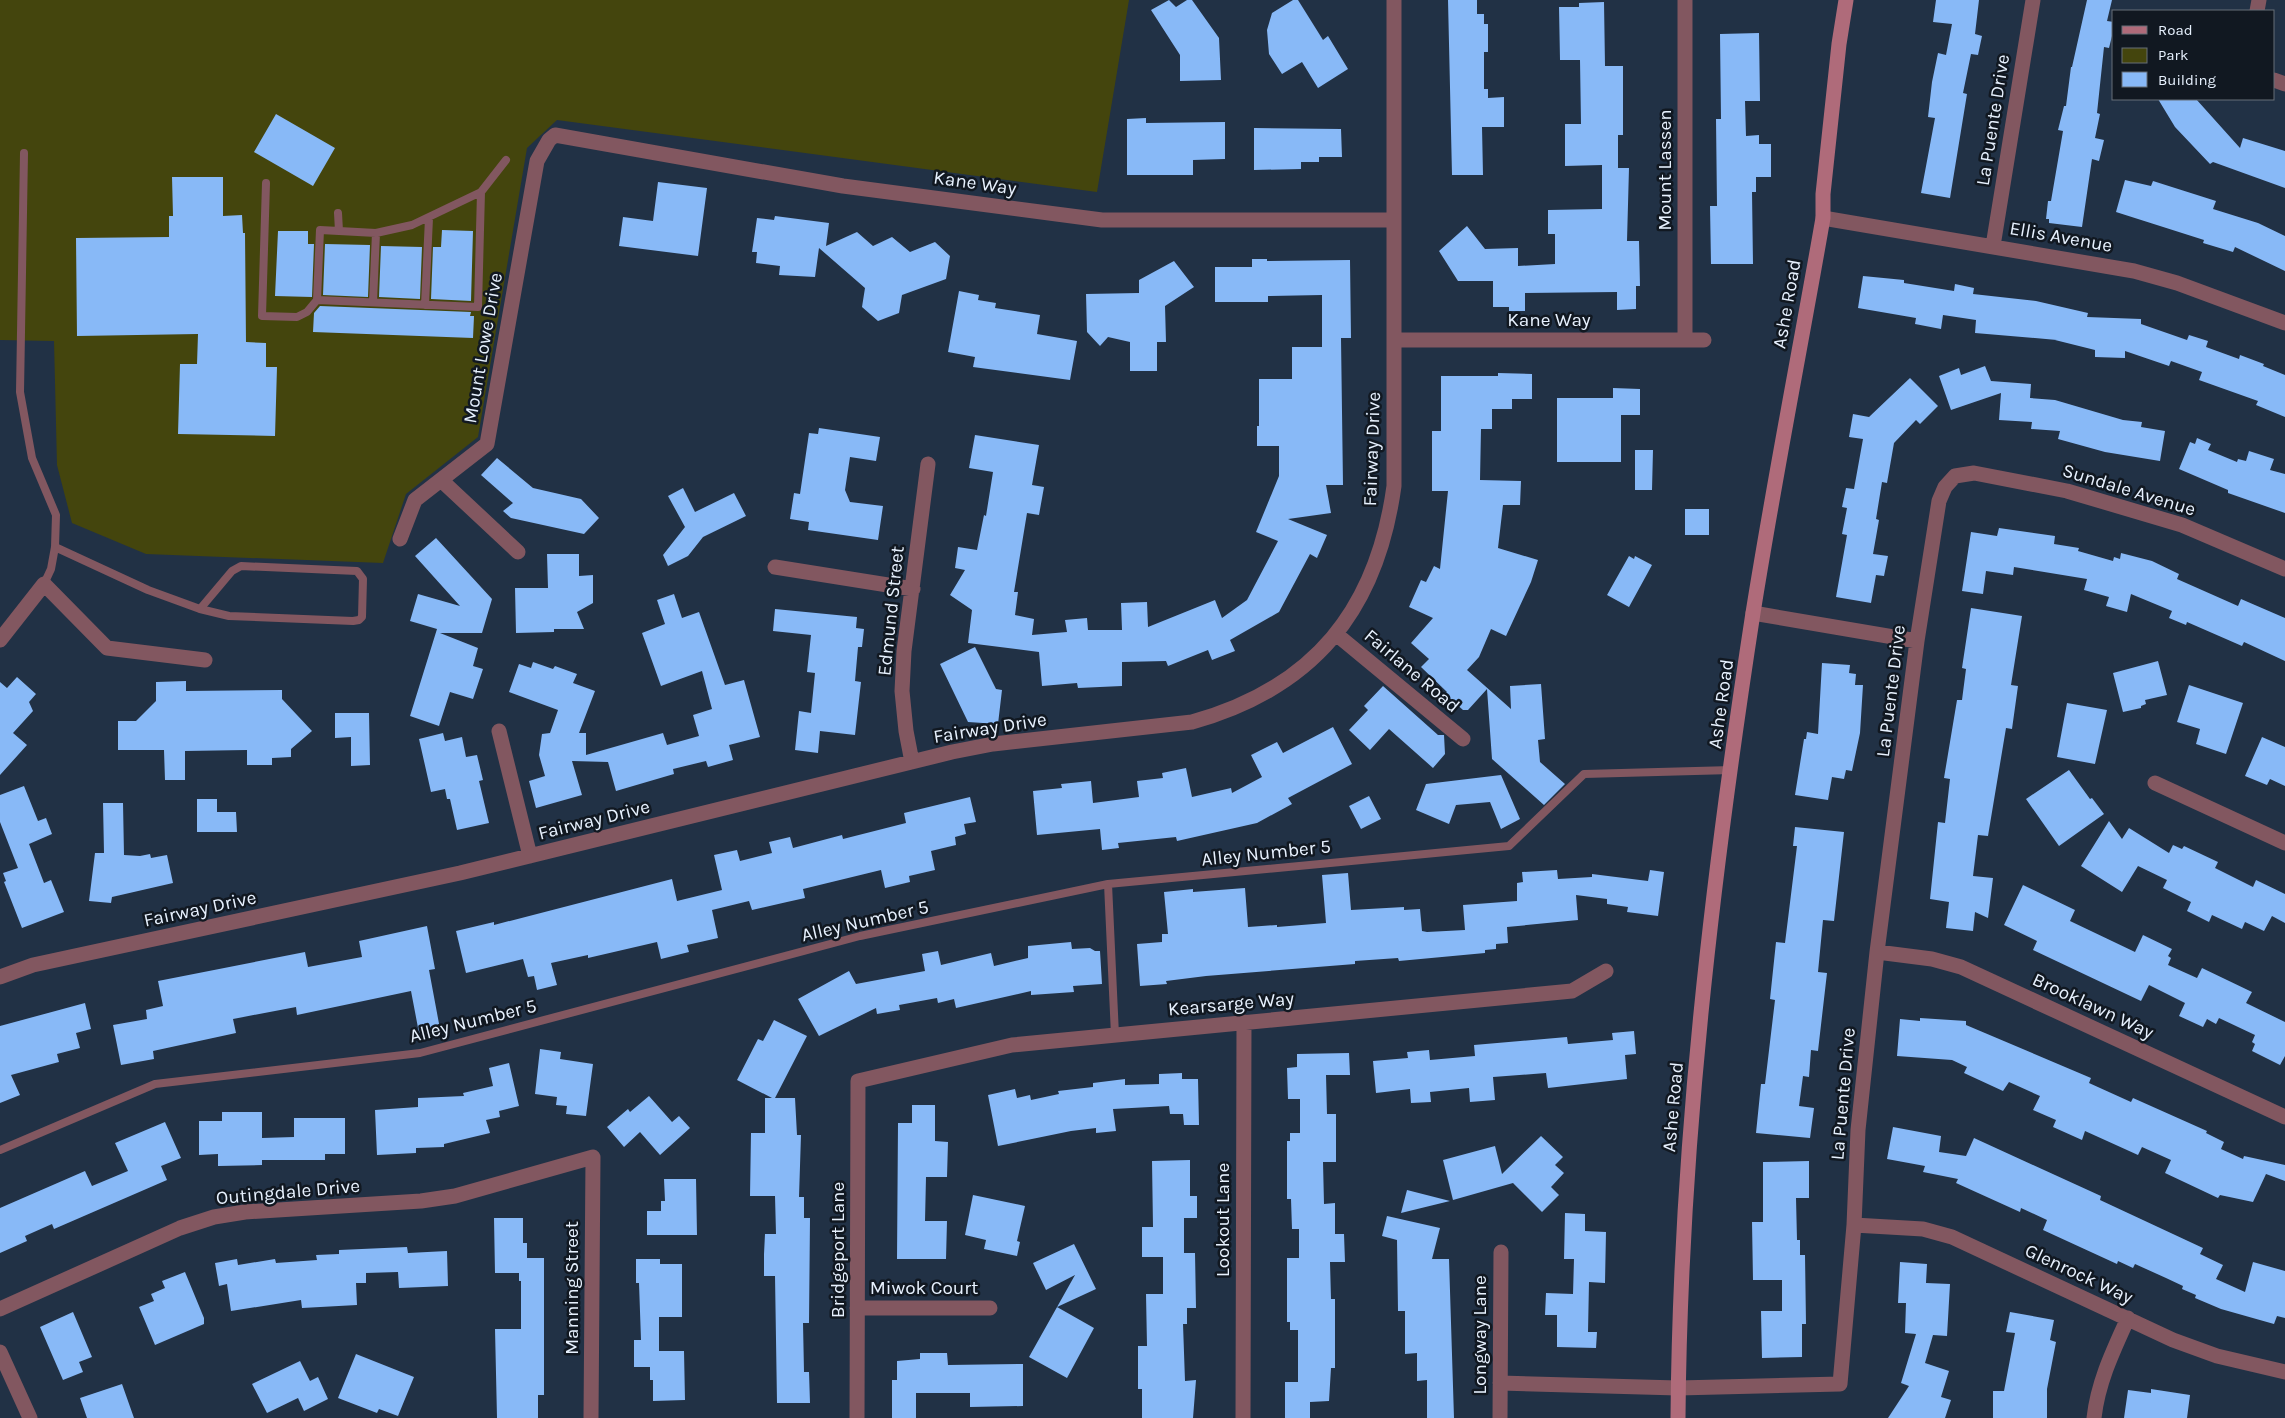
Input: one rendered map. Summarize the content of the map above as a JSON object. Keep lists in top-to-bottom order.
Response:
{
  "streets": {
    "street": [
      "La Puente Drive",
      "Mount Lassen",
      "Kane Way",
      "Ellis Avenue",
      "Ashe Road",
      "Mount Lowe Drive",
      "Fairway Drive",
      "Sundale Avenue",
      "Edmund Street",
      "Fairlane Road",
      "Kearsarge Way",
      "Brooklawn Way",
      "Outingdale Drive",
      "Lookout Lane",
      "Bridgeport Lane",
      "Glenrock Way",
      "Manning Street",
      "Miwok Court",
      "Longway Lane"
    ],
    "lane": ["Alley Number 5"]
  },
  "crossings": [
    ["La Puente Drive", "Ellis Avenue"],
    ["La Puente Drive", "Ashe Road"],
    ["La Puente Drive", "Sundale Avenue"],
    ["La Puente Drive", "Brooklawn Way"],
    ["La Puente Drive", "Glenrock Way"],
    ["La Puente Drive", "Longway Lane"],
    ["Mount Lassen", "Kane Way"],
    ["Kane Way", "Mount Lowe Drive"],
    ["Kane Way", "Fairway Drive"],
    ["Ellis Avenue", "Ashe Road"],
    ["Ashe Road", "Alley Number 5"],
    ["Fairway Drive", "Edmund Street"],
    ["Fairway Drive", "Fairlane Road"],
    ["Kearsarge Way", "Lookout Lane"],
    ["Kearsarge Way", "Bridgeport Lane"],
    ["Outingdale Drive", "Manning Street"],
    ["Bridgeport Lane", "Miwok Court"]
  ],
  "legend": ["Road", "Park", "Building"]
}
